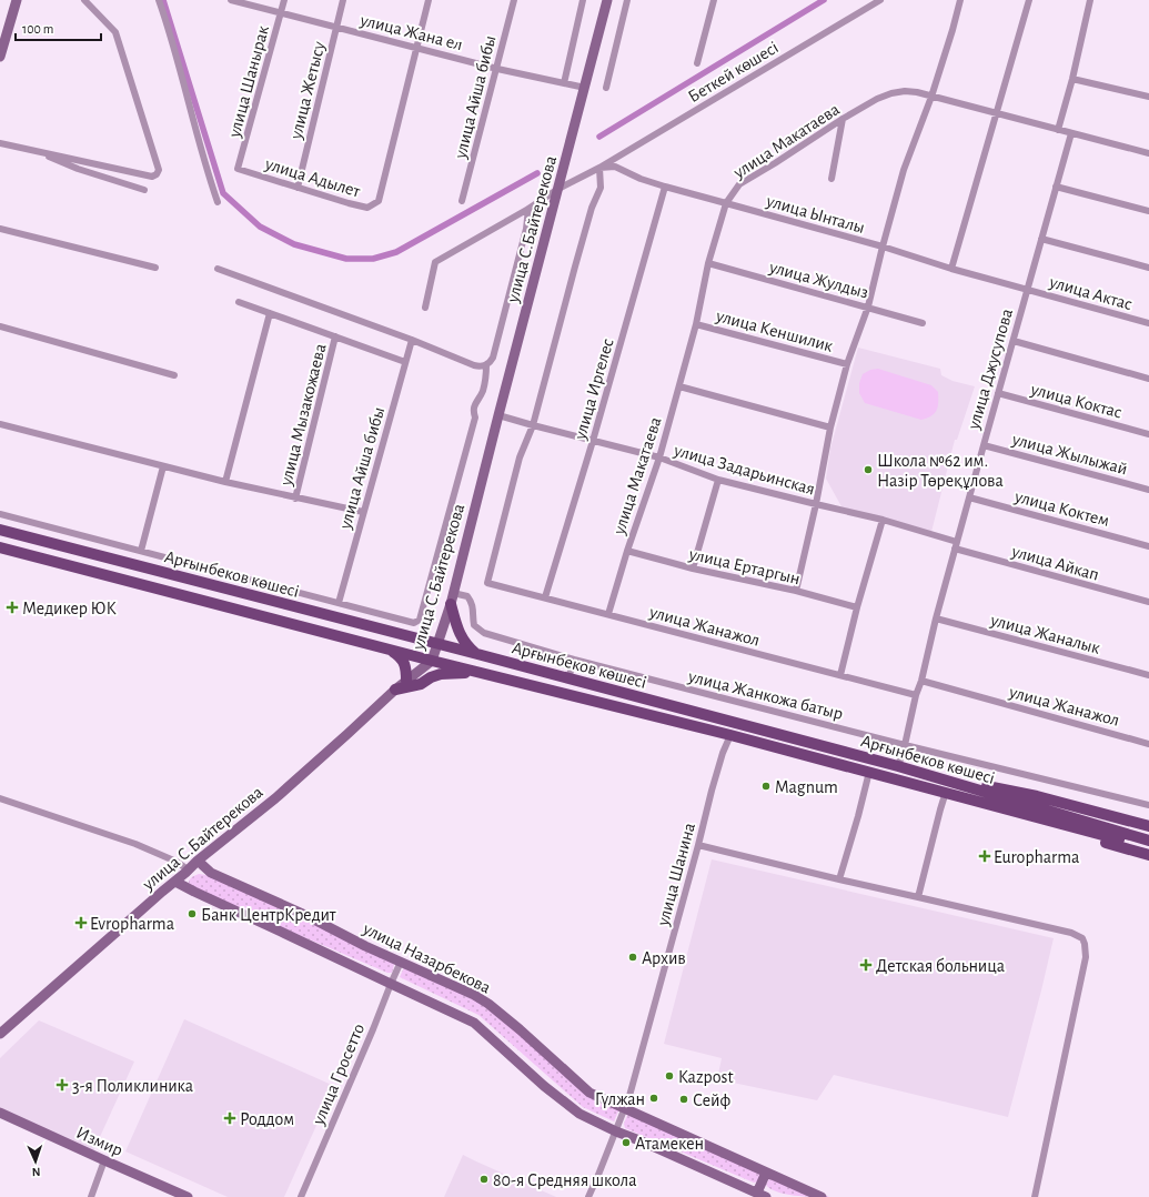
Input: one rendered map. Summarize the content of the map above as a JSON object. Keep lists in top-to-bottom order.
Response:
{
  "streets": {
    "main road": ["Арғынбеков көшесі"],
    "street": [
      "улица Жана ел",
      "Беткей көшесі",
      "улица Шанырак",
      "улица Жетысу",
      "улица Айша бибы",
      "улица Макатаева",
      "улица Адылет",
      "улица Ынталы",
      "улица С.Байтерекова",
      "улица Жулдыз",
      "улица Актас",
      "улица Кеншилик",
      "улица Джусупова",
      "улица Иргелес",
      "улица Коктас",
      "улица Мызакожаева",
      "улица Жылыжай",
      "улица Задарьинская",
      "улица Коктем",
      "улица Айкап",
      "улица Ертаргын",
      "улица Жанажол",
      "улица Жаналык",
      "улица Жанкожа батыр",
      "улица Шанина",
      "улица Назарбекова",
      "улица Гросетто",
      "Измир"
    ]
  },
  "crossings": [
    ["улица Жана ел", "улица Шанырак"],
    ["улица Жана ел", "улица Жетысу"],
    ["улица Жана ел", "улица Айша бибы"],
    ["улица Жана ел", "улица Адылет"],
    ["улица Жана ел", "улица С.Байтерекова"],
    ["Беткей көшесі", "улица Ынталы"],
    ["улица Шанырак", "улица Адылет"],
    ["улица Жетысу", "улица Адылет"],
    ["улица Макатаева", "улица Ынталы"],
    ["улица Макатаева", "улица Жулдыз"],
    ["улица Макатаева", "улица Кеншилик"],
    ["улица Макатаева", "улица Джусупова"],
    ["улица Макатаева", "улица Задарьинская"],
    ["улица Макатаева", "улица Ертаргын"],
    ["улица Макатаева", "улица Жанажол"],
    ["улица Ынталы", "улица Актас"],
    ["улица Ынталы", "улица Джусупова"],
    ["улица Ынталы", "улица Иргелес"],
    ["улица С.Байтерекова", "улица Задарьинская"],
    ["улица С.Байтерекова", "Арғынбеков көшесі"],
    ["улица С.Байтерекова", "улица Жанкожа батыр"],
    ["улица С.Байтерекова", "улица Назарбекова"],
    ["улица Актас", "улица Джусупова"],
    ["улица Джусупова", "улица Коктас"],
    ["улица Джусупова", "улица Жылыжай"],
    ["улица Джусупова", "улица Задарьинская"],
    ["улица Джусупова", "улица Коктем"],
    ["улица Джусупова", "улица Айкап"],
    ["улица Джусупова", "Арғынбеков көшесі"],
    ["улица Джусупова", "улица Жанажол"],
    ["улица Джусупова", "улица Жаналык"],
    ["улица Джусупова", "улица Жанкожа батыр"],
    ["улица Иргелес", "улица Задарьинская"],
    ["улица Иргелес", "улица Жанажол"],
    ["улица Задарьинская", "улица Айкап"],
    ["улица Задарьинская", "улица Жанажол"],
    ["Арғынбеков көшесі", "улица Шанина"],
    ["улица Шанина", "улица Назарбекова"],
    ["улица Назарбекова", "улица Гросетто"]
  ],
  "places": {
    "other": [
      "Школа №62 им. Назір Төреқұлова",
      "Magnum",
      "Банк ЦентрКредит",
      "Архив",
      "Kazpost",
      "Гүлжан",
      "Сейф",
      "Атамекен",
      "80-я Средняя школа"
    ],
    "health": [
      "Медикер ЮK",
      "Europharma",
      "Evropharma",
      "Детская больница",
      "3-я Поликлиника",
      "Роддом"
    ]
  },
  "scale_bar": "100 m",
  "north": "bottom"
}
